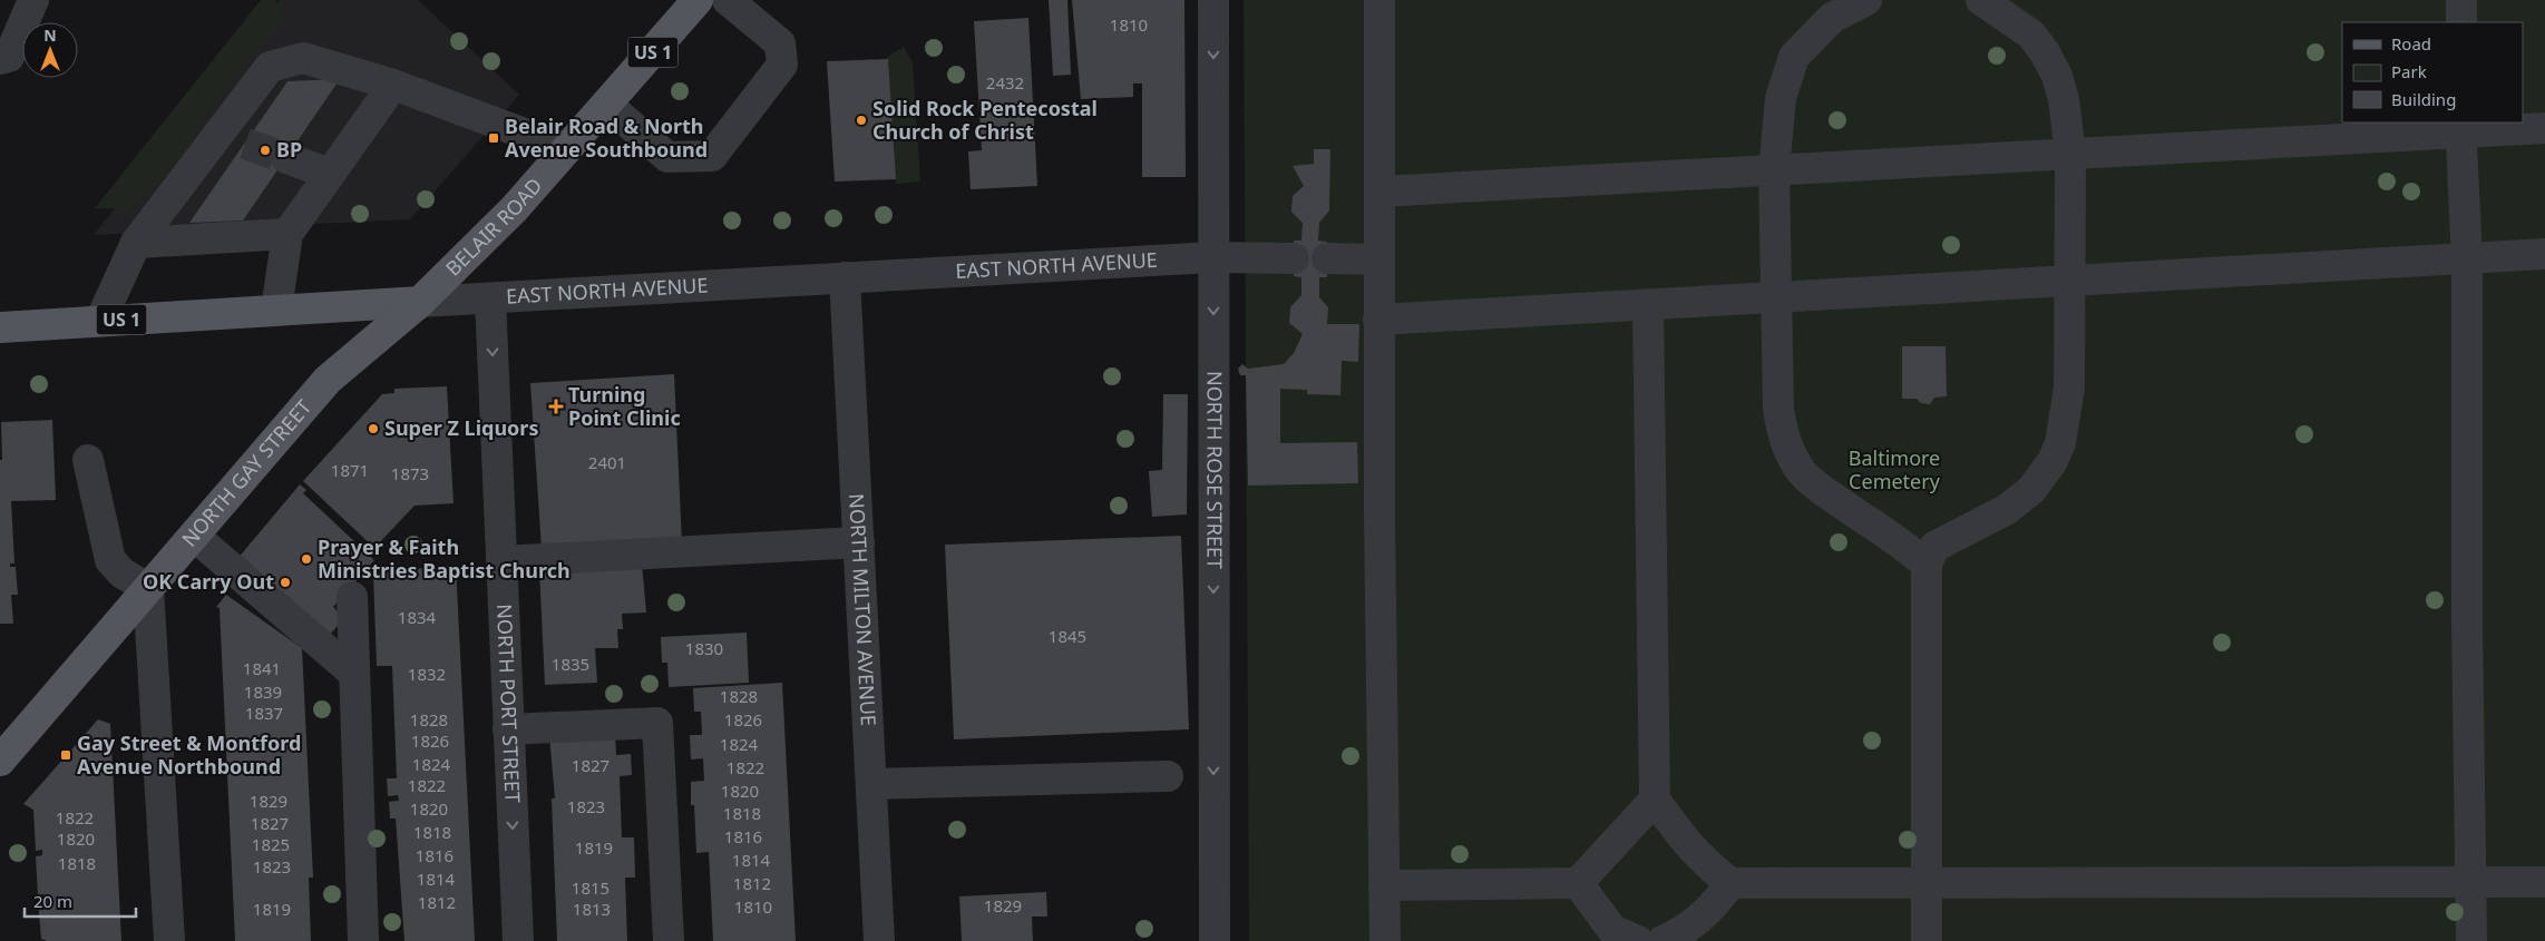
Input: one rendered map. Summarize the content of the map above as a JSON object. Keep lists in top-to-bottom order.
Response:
{
  "streets": {
    "main road": [
      "US 1",
      "BELAIR ROAD",
      "EAST NORTH AVENUE",
      "NORTH GAY STREET"
    ],
    "street": ["NORTH ROSE STREET", "NORTH MILTON AVENUE", "NORTH PORT STREET"]
  },
  "crossings": [
    ["BELAIR ROAD", "EAST NORTH AVENUE"],
    ["BELAIR ROAD", "NORTH GAY STREET"],
    ["EAST NORTH AVENUE", "NORTH ROSE STREET"],
    ["EAST NORTH AVENUE", "NORTH GAY STREET"],
    ["EAST NORTH AVENUE", "NORTH MILTON AVENUE"],
    ["EAST NORTH AVENUE", "NORTH PORT STREET"]
  ],
  "parks": ["Baltimore Cemetery"],
  "places": {
    "other": [
      "Solid Rock Pentecostal Church of Christ",
      "BP",
      "Super Z Liquors",
      "Prayer & Faith Ministries Baptist Church",
      "OK Carry Out"
    ],
    "transit": ["Belair Road & North Avenue Southbound", "Gay Street & Montford Avenue Northbound"],
    "health": ["Turning Point Clinic"]
  },
  "house_numbers": [
    "1810",
    "2432",
    "2401",
    "1871",
    "1873",
    "1834",
    "1845",
    "1830",
    "1835",
    "1841",
    "1832",
    "1839",
    "1828",
    "1837",
    "1828",
    "1826",
    "1826",
    "1824",
    "1824",
    "1827",
    "1822",
    "1822",
    "1820",
    "1829",
    "1823",
    "1820",
    "1818",
    "1822",
    "1827",
    "1818",
    "1816",
    "1820",
    "1825",
    "1819",
    "1816",
    "1814",
    "1818",
    "1823",
    "1814",
    "1812",
    "1815",
    "1812",
    "1829",
    "1810",
    "1819",
    "1813"
  ],
  "legend": ["Road", "Park", "Building"],
  "scale_bar": "20 m",
  "north": "top"
}
